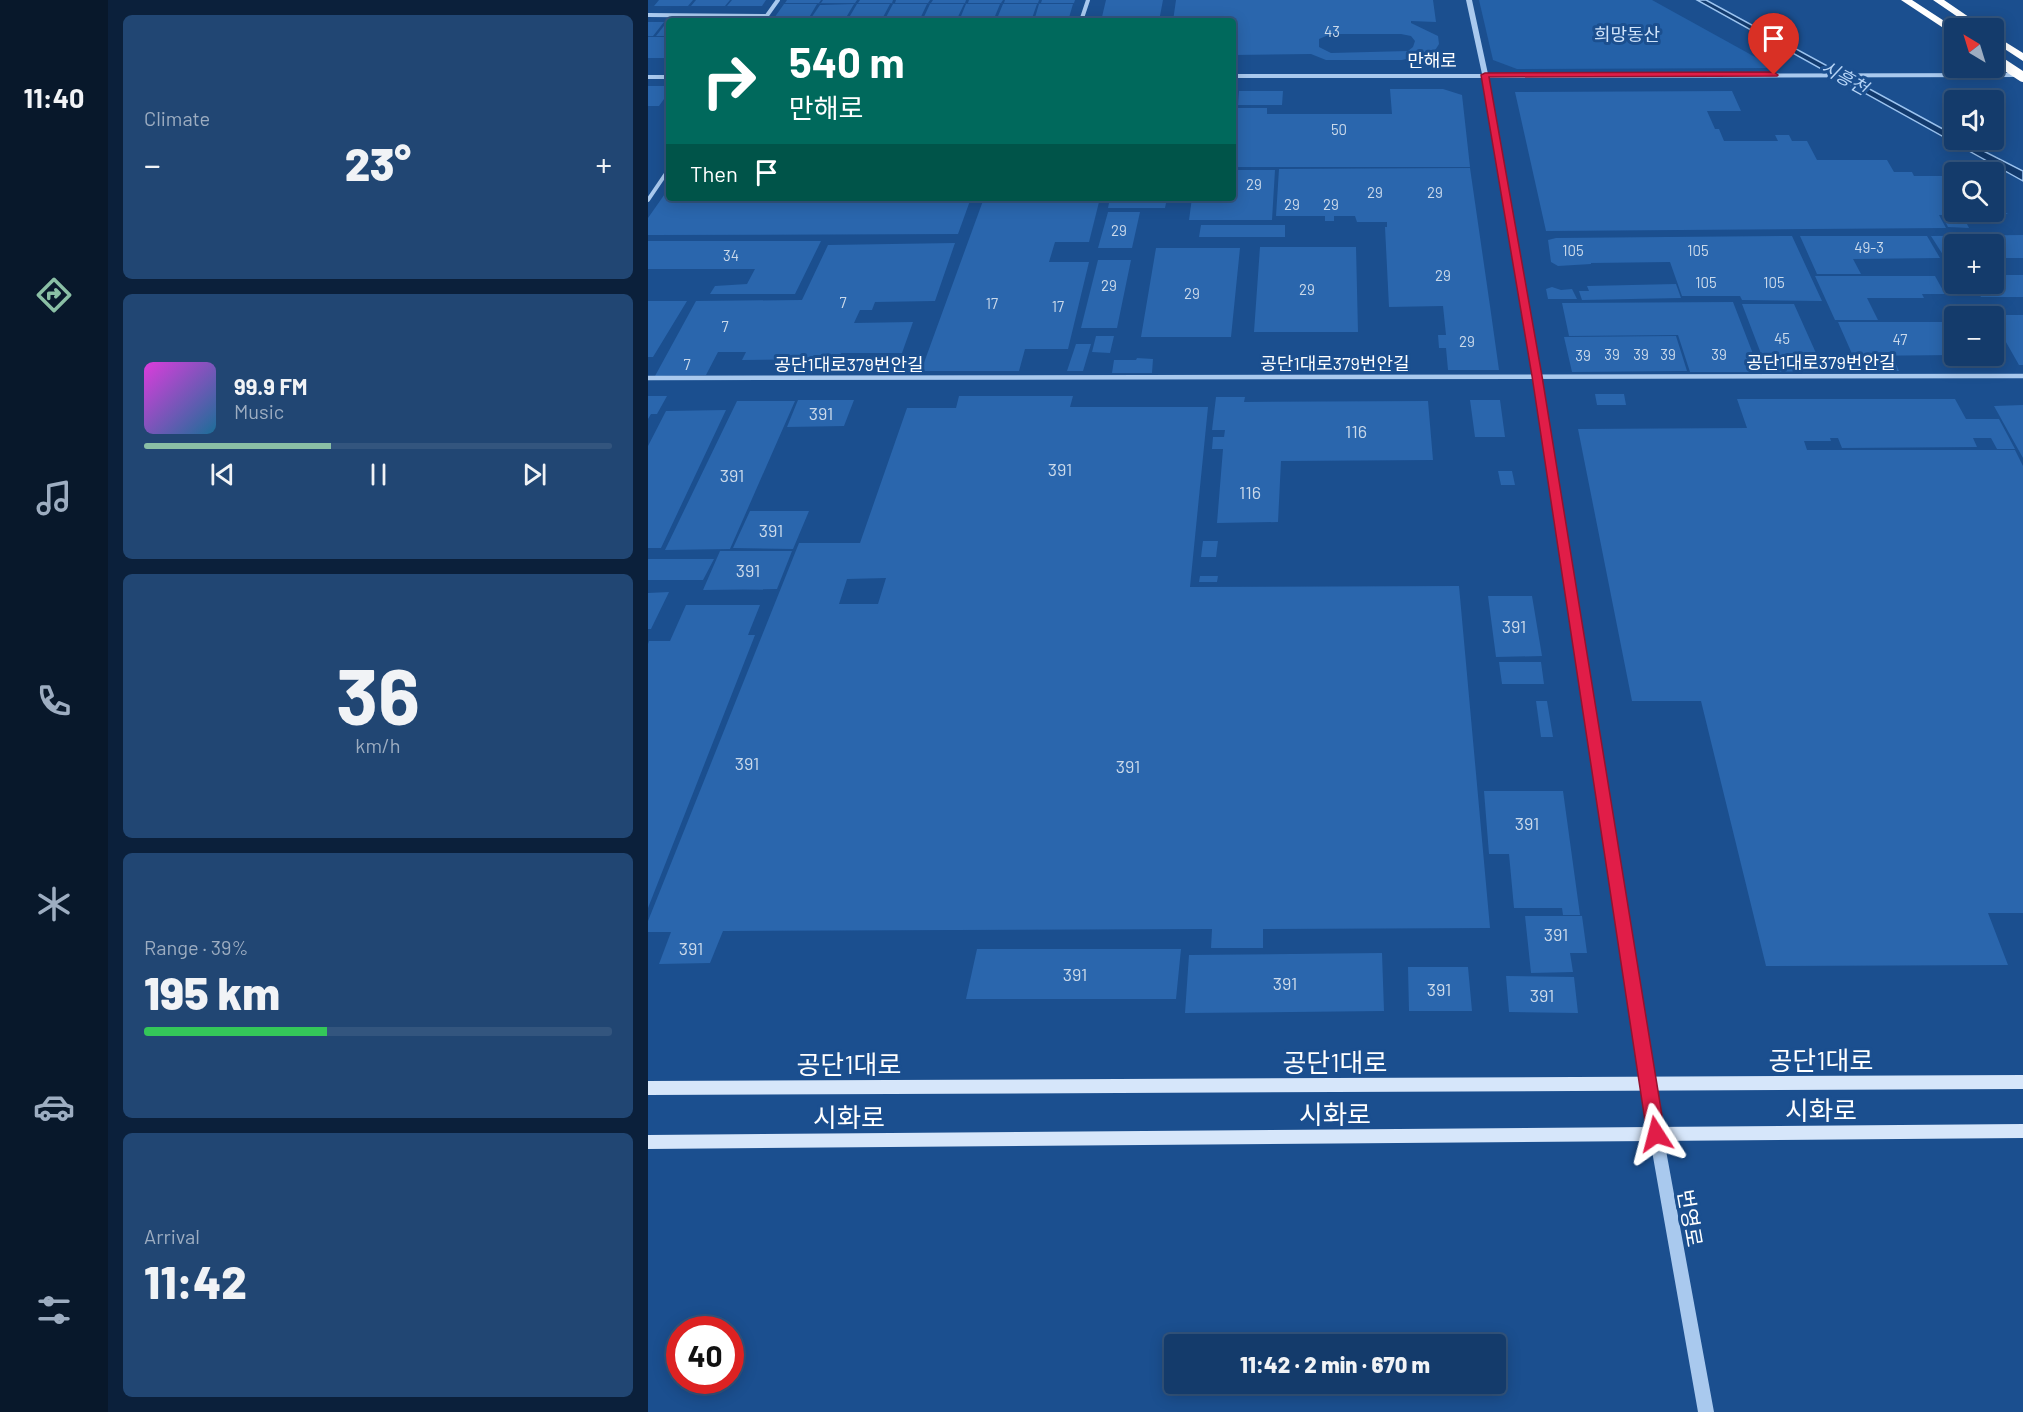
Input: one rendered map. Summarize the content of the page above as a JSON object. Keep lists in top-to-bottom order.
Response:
{
  "streets": {
    "main road": ["공단1대로", "시화로"],
    "street": ["만해로", "공단1대로379번안길", "번영로"]
  },
  "crossings": [
    ["만해로", "번영로"],
    ["공단1대로379번안길", "번영로"],
    ["공단1대로", "번영로"],
    ["시화로", "번영로"]
  ],
  "water": ["시흥천"],
  "parks": ["희망동산"],
  "house_numbers": [
    "43",
    "50",
    "29",
    "29",
    "29",
    "29",
    "29",
    "29",
    "49-3",
    "105",
    "105",
    "34",
    "29",
    "105",
    "105",
    "29",
    "29",
    "29",
    "7",
    "17",
    "17",
    "7",
    "45",
    "47",
    "29",
    "39",
    "39",
    "39",
    "39",
    "39",
    "7",
    "391",
    "116",
    "391",
    "391",
    "116",
    "391",
    "391",
    "391",
    "391",
    "391",
    "391",
    "391",
    "391",
    "391",
    "391",
    "391",
    "391"
  ],
  "north": "top left",
  "page": {
    "tabs": "11:40",
    "tile": [
      "Climate",
      ["36", "km/h"],
      ["Range · 39%", "195 km"],
      ["Arrival", "11:42"]
    ],
    "map_buttons": ["+", "−"],
    "turn": ["540 m", "만해로"],
    "heat": ["−", "23°", "+"],
    "then": "Then",
    "song": ["99.9 FM", "Music"],
    "limit": "40",
    "trip": "11:42 · 2 min · 670 m"
  }
}
